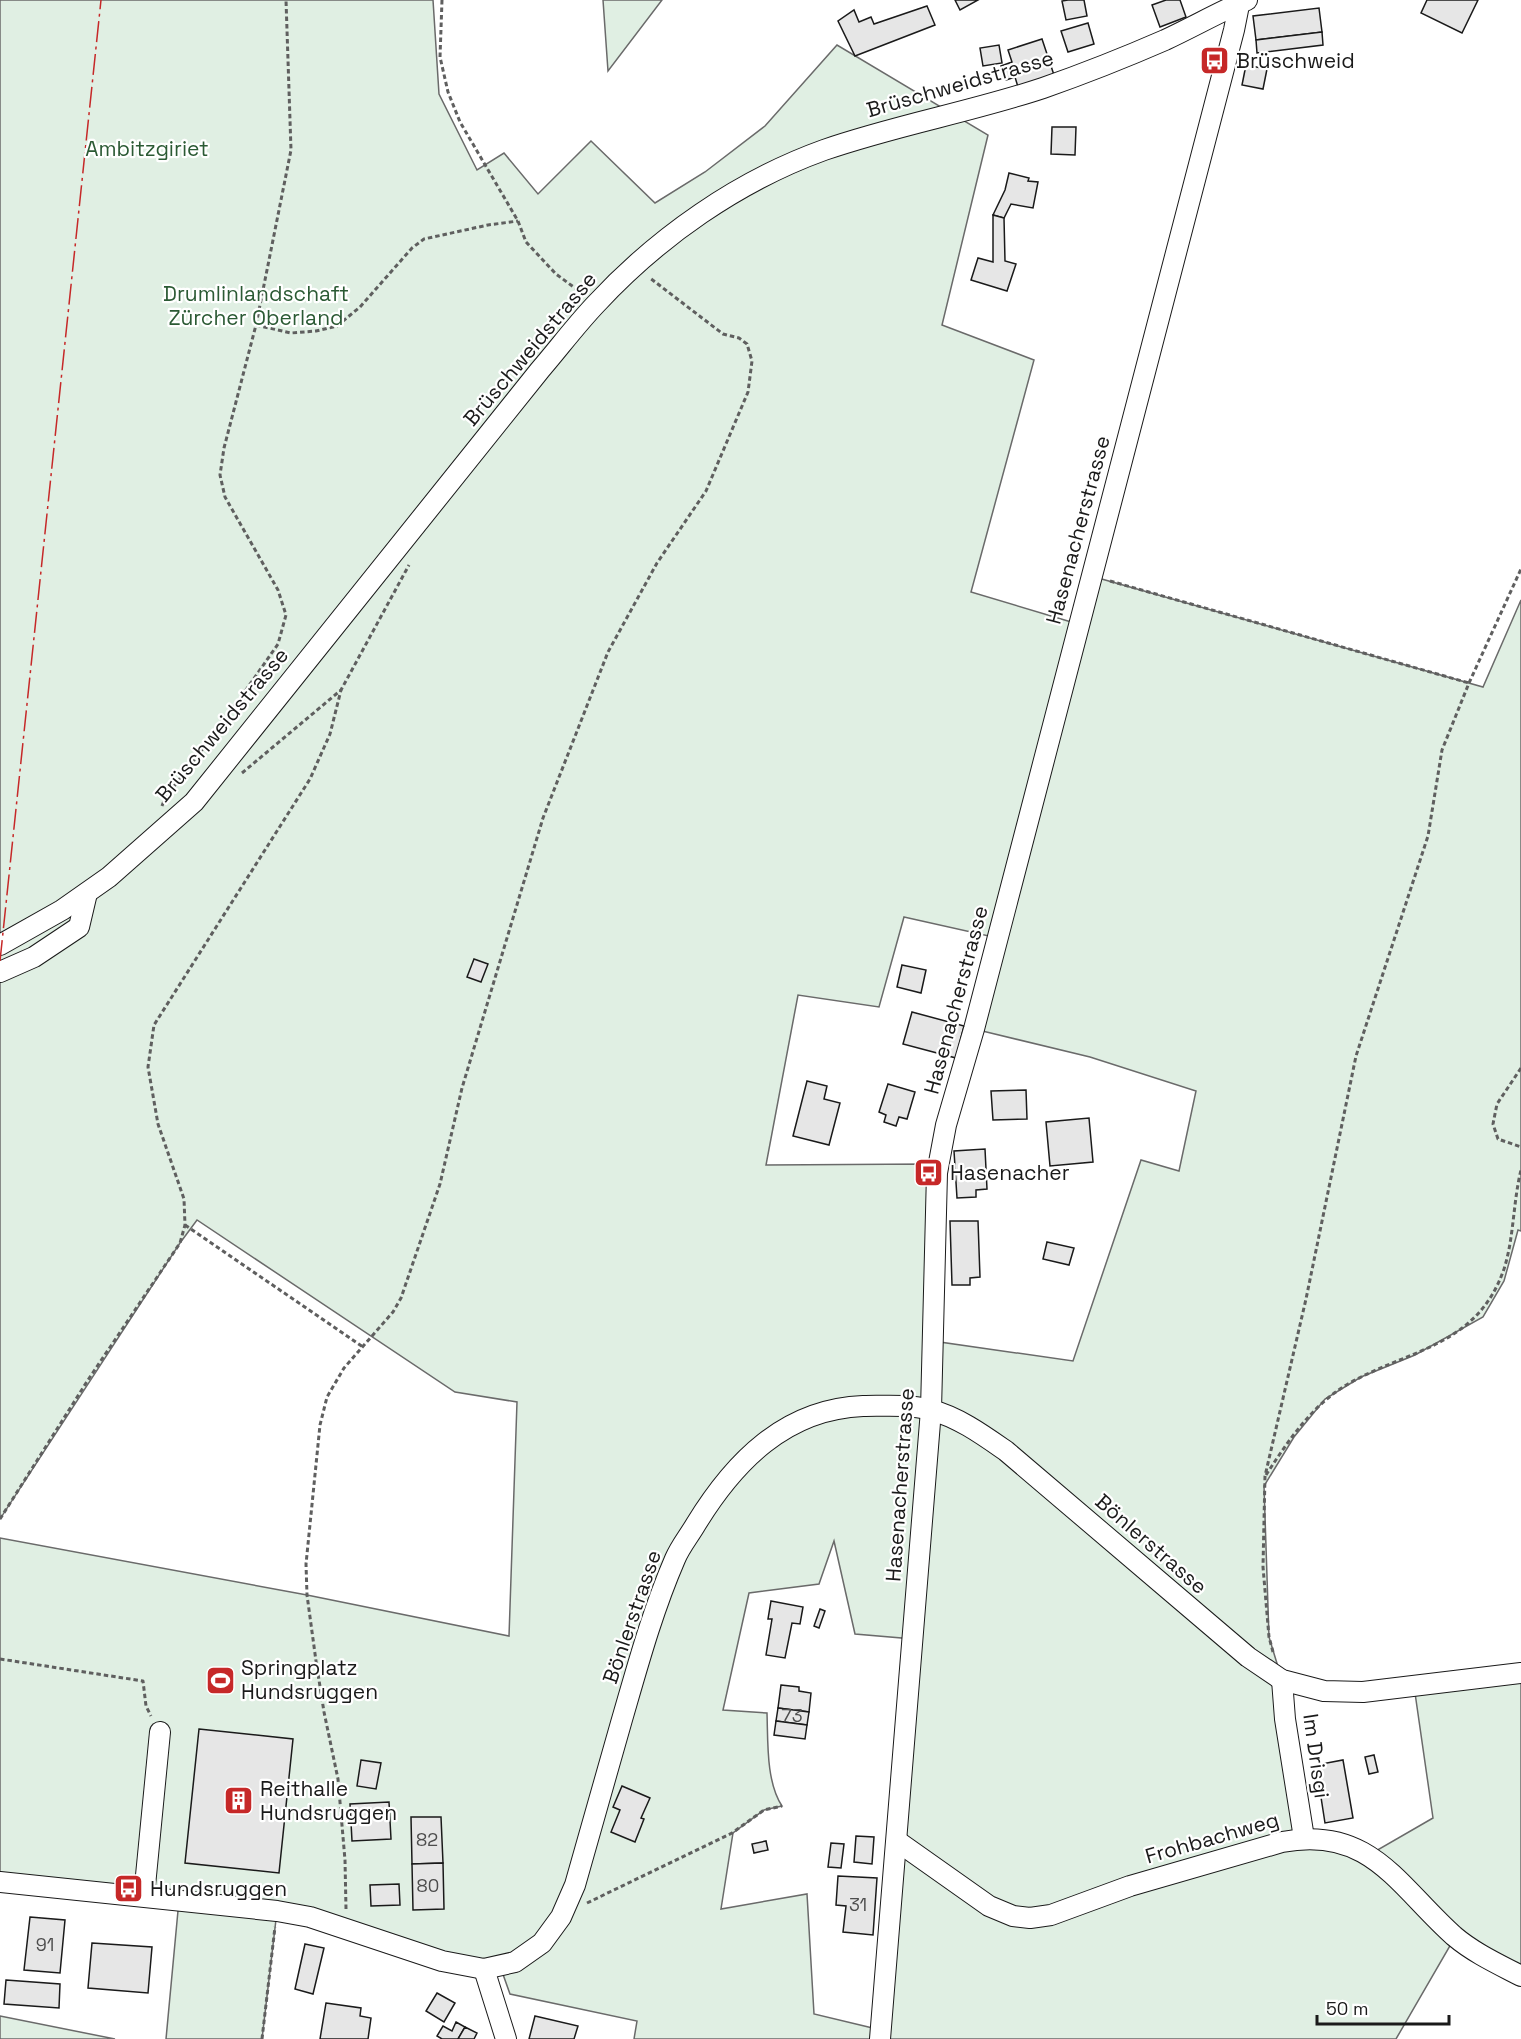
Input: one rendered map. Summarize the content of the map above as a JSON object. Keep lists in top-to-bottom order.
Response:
{
  "streets": {
    "street": [
      "Brüschweidstrasse",
      "Hasenacherstrasse",
      "Bönlerstrasse",
      "Im Drisgi",
      "Frohbachweg"
    ]
  },
  "crossings": [
    ["Brüschweidstrasse", "Hasenacherstrasse"],
    ["Hasenacherstrasse", "Bönlerstrasse"],
    ["Hasenacherstrasse", "Frohbachweg"],
    ["Bönlerstrasse", "Im Drisgi"],
    ["Im Drisgi", "Frohbachweg"]
  ],
  "parks": ["Ambitzgiriet", "Drumlinlandschaft Zürcher Oberland"],
  "places": {
    "bus stop": ["Brüschweid", "Hasenacher", "Hundsruggen"],
    "sports": ["Springplatz Hundsruggen"],
    "building": ["Reithalle Hundsruggen"]
  },
  "house_numbers": [
    "73",
    "82",
    "80",
    "31",
    "91"
  ],
  "scale_bar": "50 m"
}
